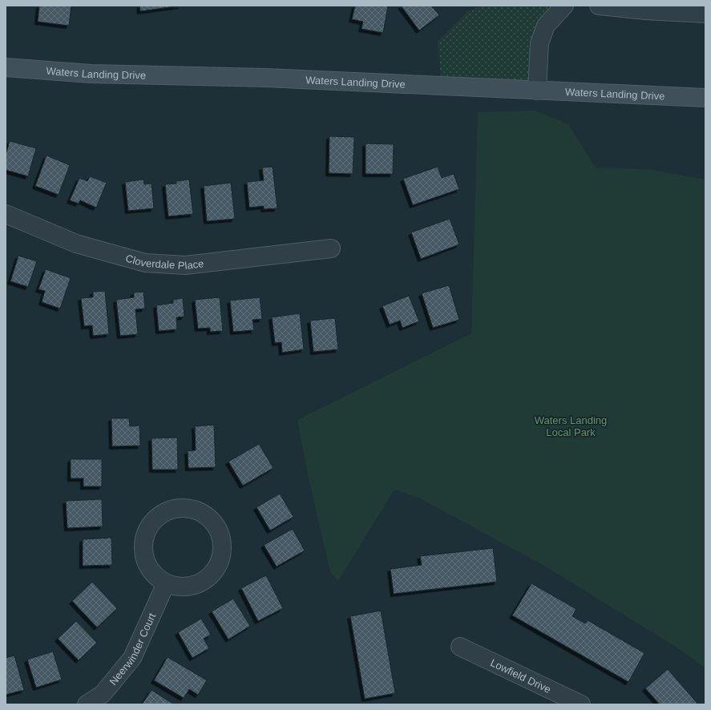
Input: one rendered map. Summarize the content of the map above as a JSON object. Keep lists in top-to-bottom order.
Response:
{
  "streets": {
    "street": [
      "Waters Landing Drive",
      "Cloverdale Place",
      "Neerwinder Court",
      "Lowfield Drive"
    ]
  },
  "parks": ["Waters Landing Local Park"]
}
